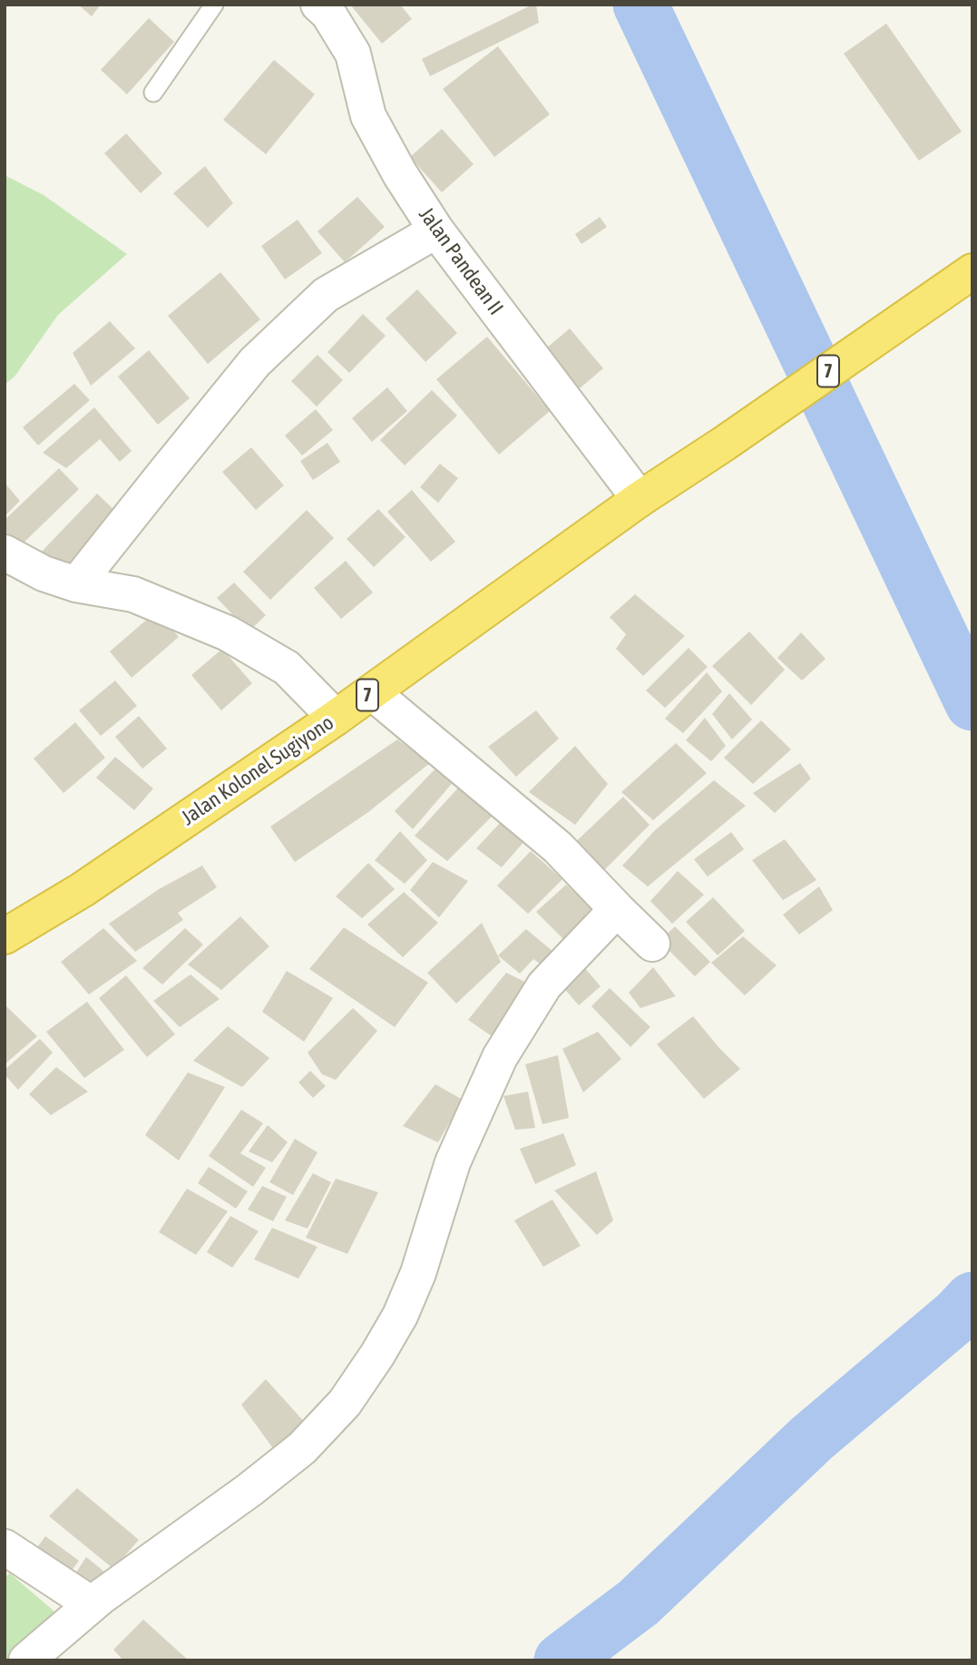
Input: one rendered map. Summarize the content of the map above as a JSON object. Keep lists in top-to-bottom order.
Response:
{
  "streets": {
    "highway": ["7", "Jalan Kolonel Sugiyono"],
    "street": ["Jalan Pandean II"]
  },
  "crossings": [
    ["Jalan Pandean II", "Jalan Kolonel Sugiyono"]
  ]
}
